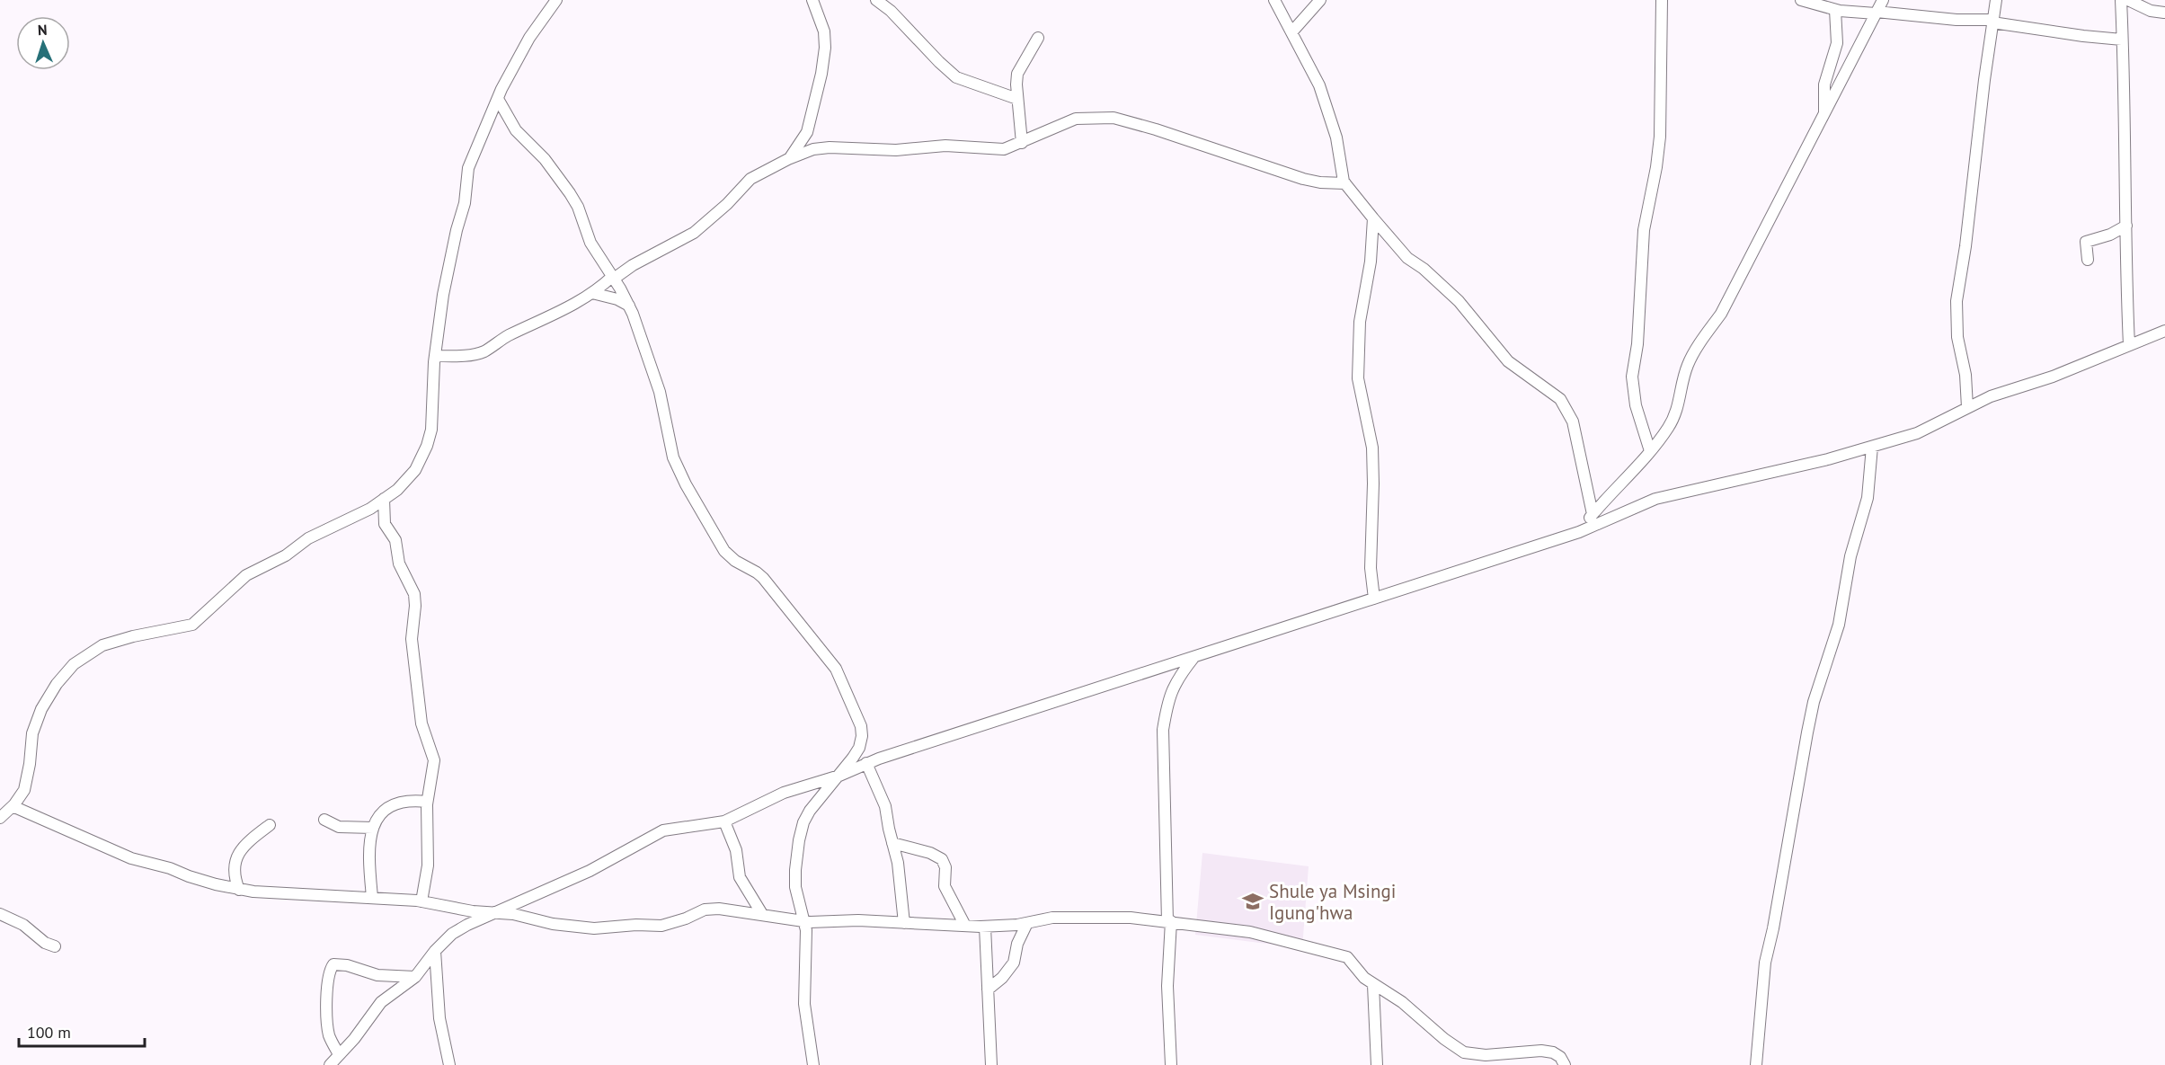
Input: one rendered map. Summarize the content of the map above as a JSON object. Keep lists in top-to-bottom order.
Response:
{
  "places": {
    "school or university": ["Shule ya Msingi Igung'hwa"]
  },
  "scale_bar": "100 m",
  "north": "top"
}
